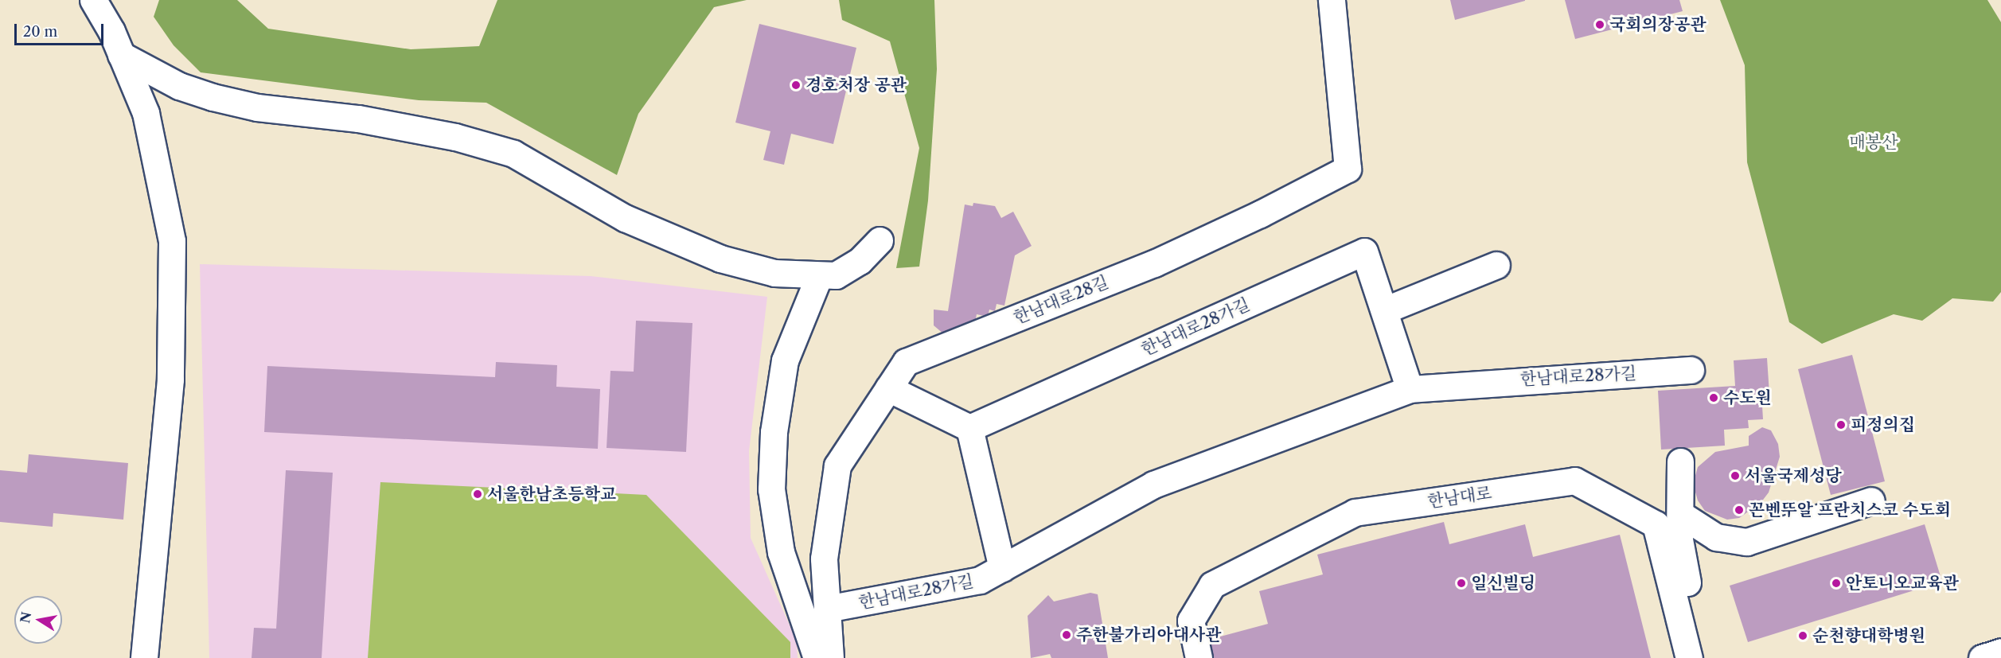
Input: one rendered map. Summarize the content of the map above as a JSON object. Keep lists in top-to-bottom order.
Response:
{
  "streets": {
    "street": ["한남대로28길", "한남대로28가길", "한남대로"]
  },
  "crossings": [
    ["한남대로28길", "한남대로28가길"]
  ],
  "parks": ["매봉산"],
  "places": [
    "국회의장공관",
    "경호처장 공관",
    "수도원",
    "피정의집",
    "서울국제성당",
    "서울한남초등학교",
    "꼰벤뚜알 프란치스코 수도회",
    "일신빌딩",
    "안토니오교육관",
    "주한불가리아대사관",
    "순천향대학병원"
  ],
  "scale_bar": "20 m",
  "north": "left"
}
